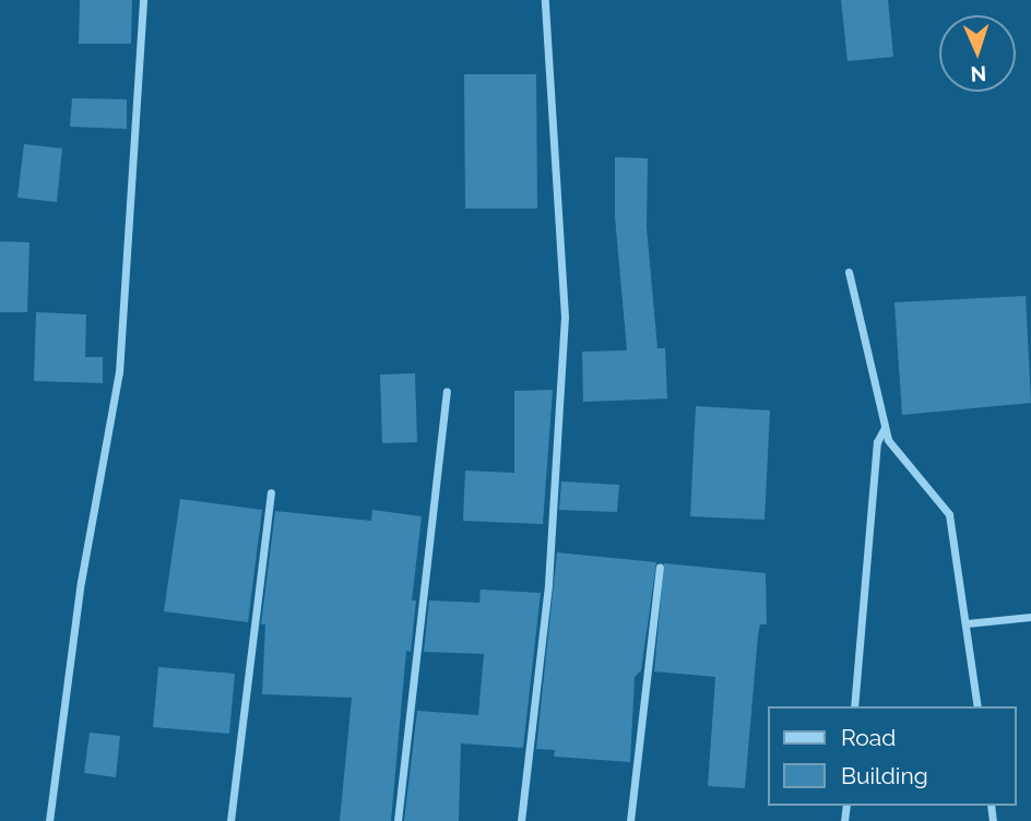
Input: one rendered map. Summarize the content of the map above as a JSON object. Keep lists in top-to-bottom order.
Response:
{
  "legend": ["Road", "Building"],
  "north": "bottom"
}
